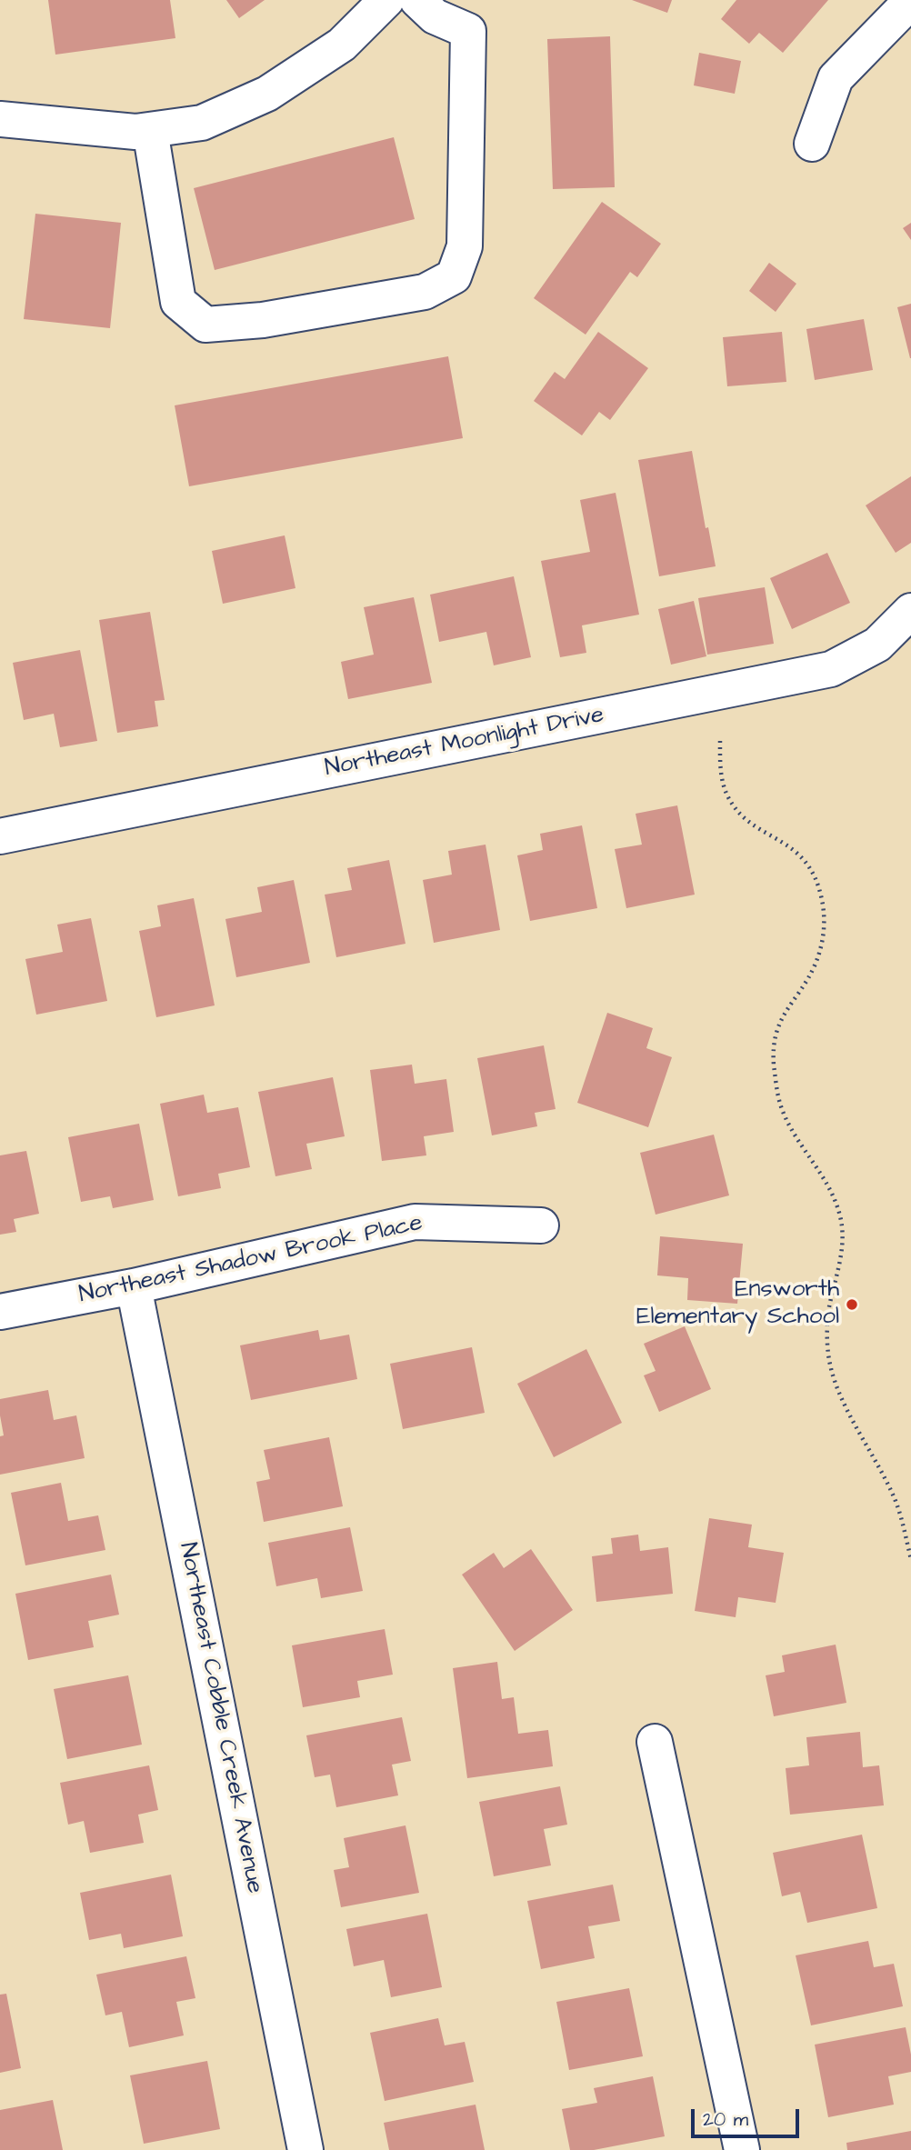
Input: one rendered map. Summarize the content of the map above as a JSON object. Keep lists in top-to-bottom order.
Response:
{
  "streets": {
    "street": ["Northeast Moonlight Drive", "Northeast Shadow Brook Place", "Northeast Cobble Creek Avenue"]
  },
  "crossings": [
    ["Northeast Shadow Brook Place", "Northeast Cobble Creek Avenue"]
  ],
  "places": ["Ensworth Elementary School"],
  "scale_bar": "20 m"
}
